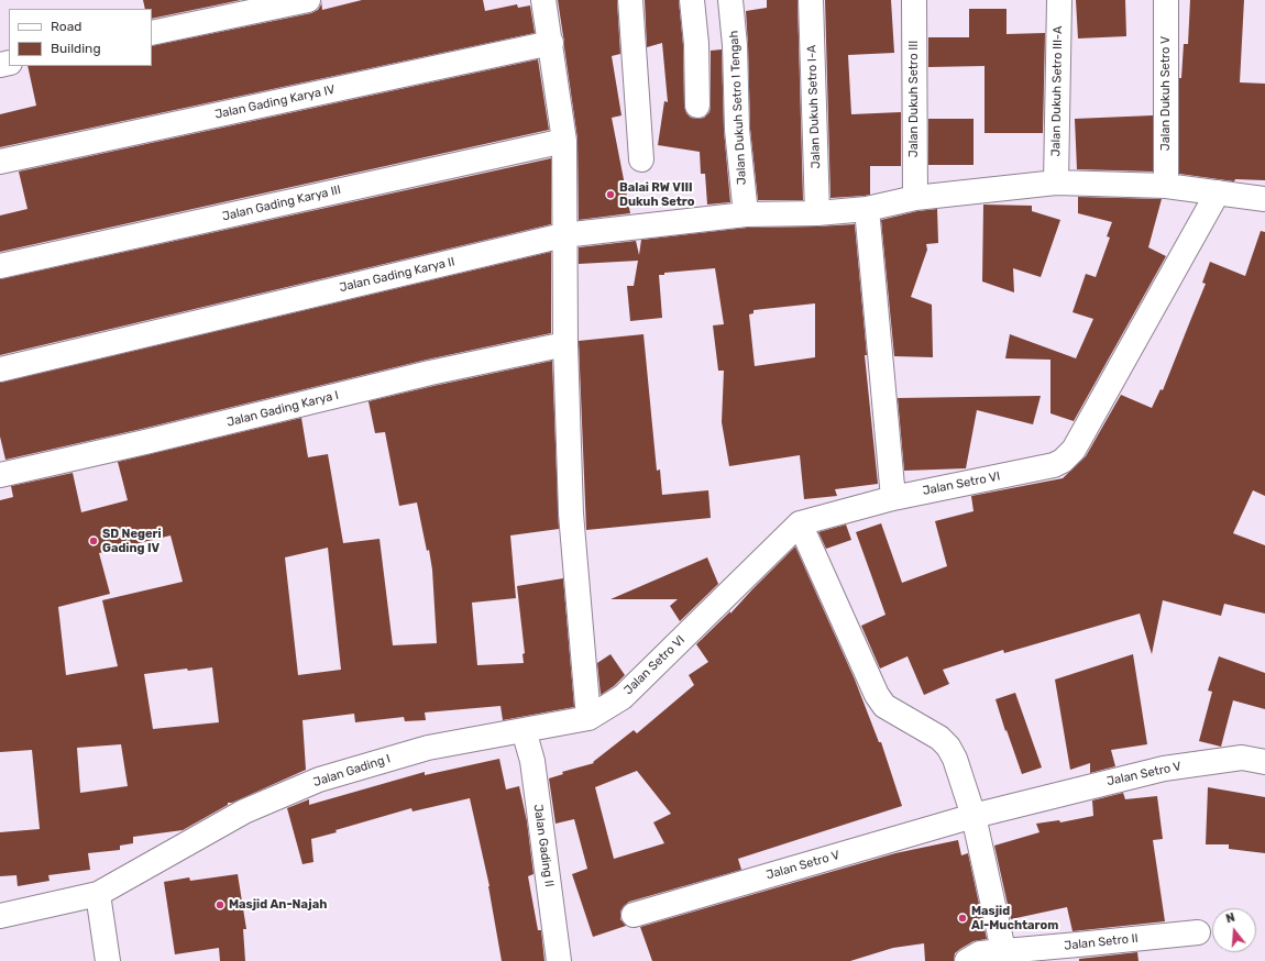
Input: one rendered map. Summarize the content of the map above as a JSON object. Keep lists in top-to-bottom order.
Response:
{
  "streets": {
    "street": [
      "Jalan Dukuh Setro III-A",
      "Jalan Dukuh Setro V",
      "Jalan Dukuh Setro III",
      "Jalan Gading Karya IV",
      "Jalan Dukuh Setro I-A",
      "Jalan Dukuh Setro I Tengah",
      "Jalan Gading Karya III",
      "Jalan Gading Karya II",
      "Jalan Gading Karya I",
      "Jalan Setro VI",
      "Jalan Gading I",
      "Jalan Setro V",
      "Jalan Gading II",
      "Jalan Setro II"
    ]
  },
  "crossings": [
    ["Jalan Dukuh Setro III-A", "Jalan Gading Karya II"],
    ["Jalan Dukuh Setro V", "Jalan Gading Karya II"],
    ["Jalan Dukuh Setro III", "Jalan Gading Karya II"],
    ["Jalan Dukuh Setro I-A", "Jalan Gading Karya II"],
    ["Jalan Dukuh Setro I Tengah", "Jalan Gading Karya II"],
    ["Jalan Gading Karya II", "Jalan Setro VI"],
    ["Jalan Setro VI", "Jalan Gading I"],
    ["Jalan Gading I", "Jalan Gading II"]
  ],
  "places": [
    "Balai RW VIII Dukuh Setro",
    "SD Negeri Gading IV",
    "Masjid An-Najah",
    "Masjid Al-Muchtarom"
  ],
  "legend": ["Road", "Building"],
  "north": "top"
}
